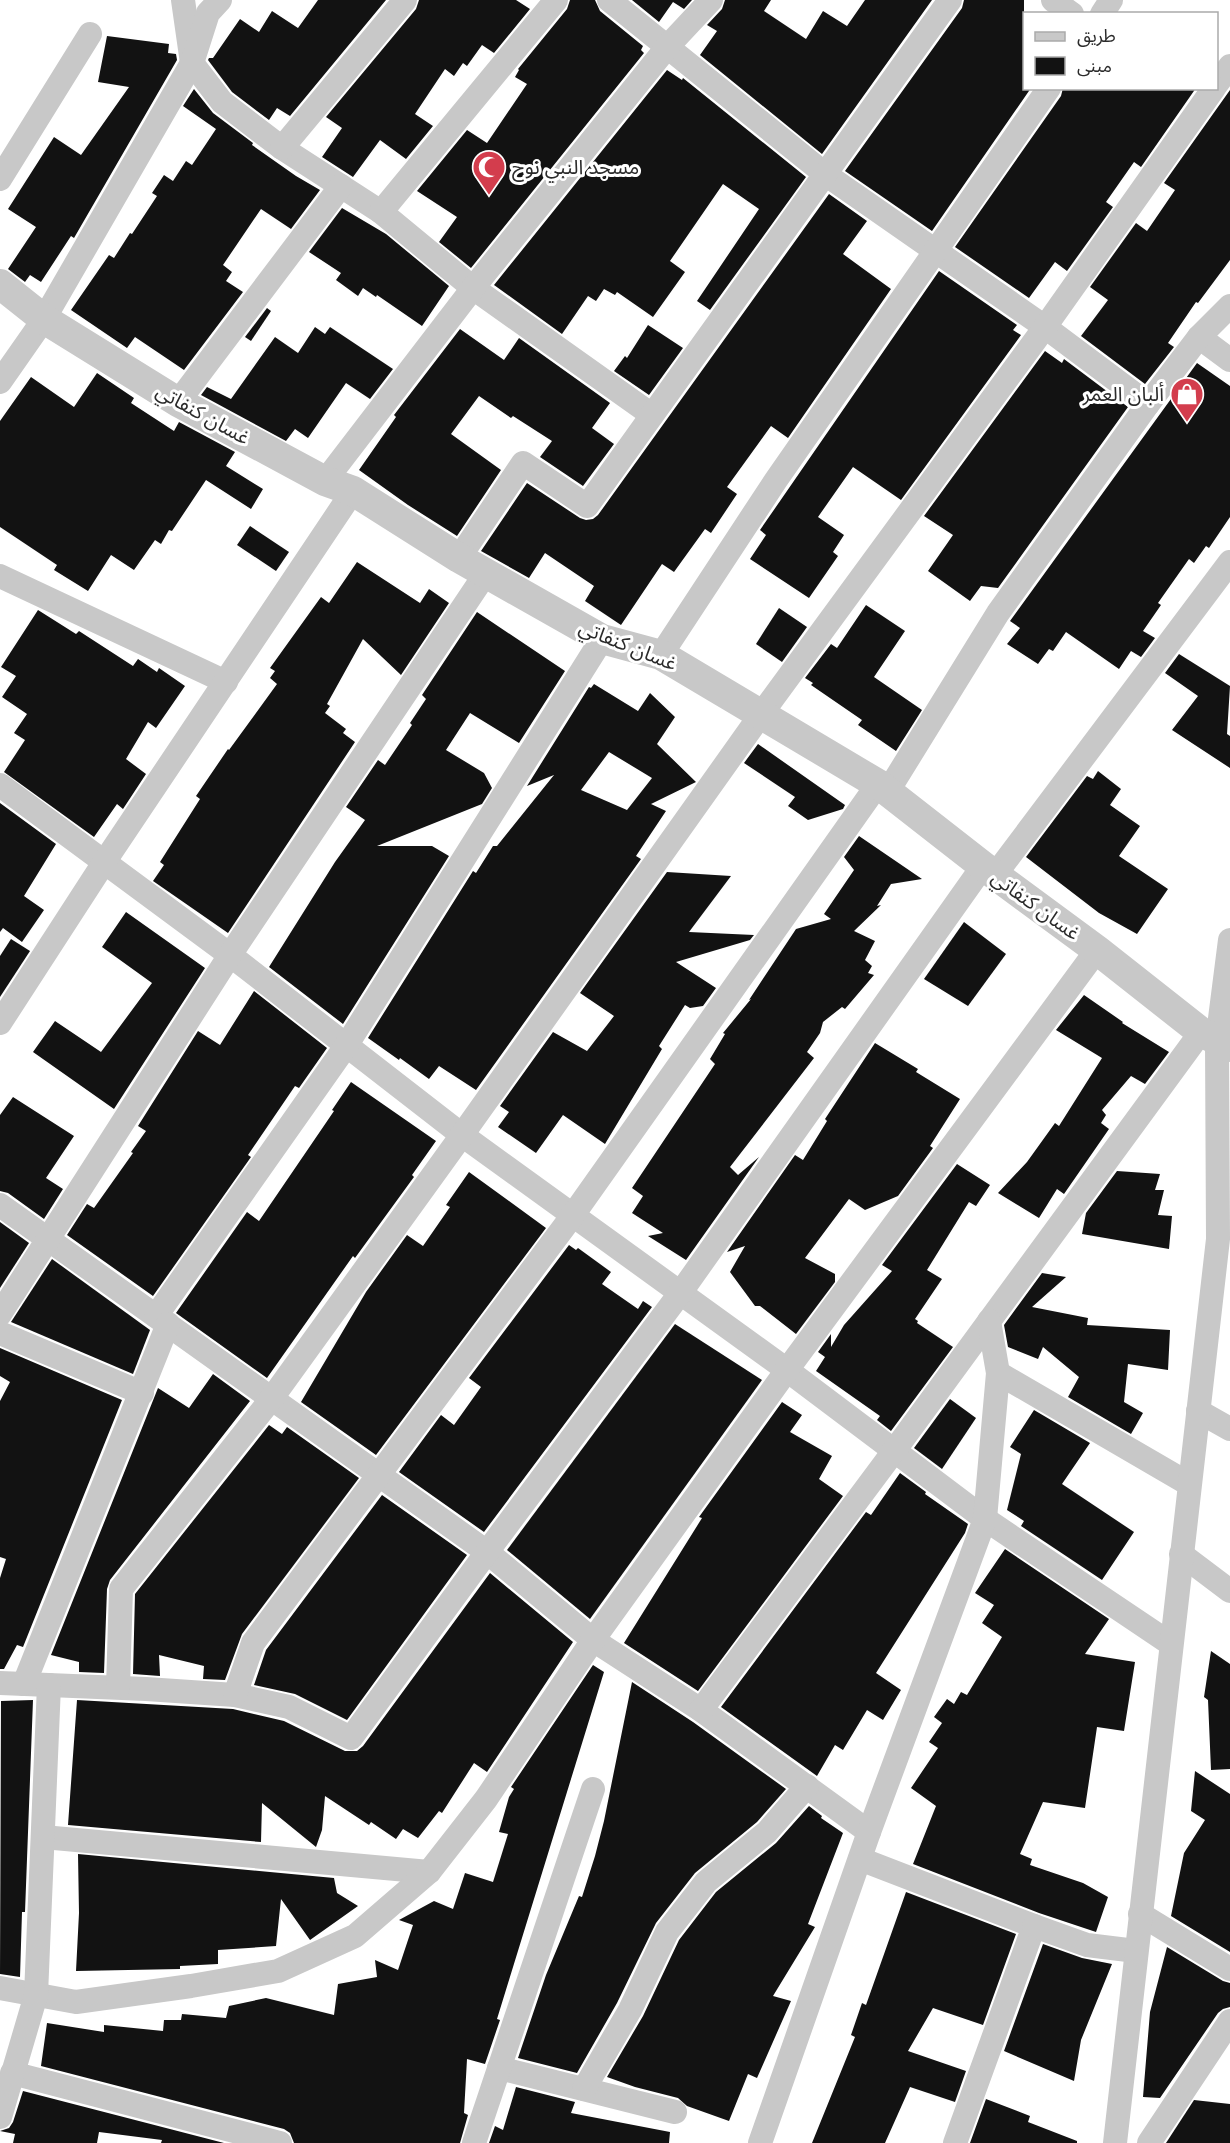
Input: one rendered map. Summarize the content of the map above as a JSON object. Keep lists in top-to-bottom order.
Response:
{
  "streets": {
    "street": ["غسان كنفاتي"]
  },
  "places": {
    "mosque": ["مسجد النبي نوح"],
    "shop": ["ألبان العمر"]
  },
  "legend": ["طريق", "مبنى"]
}
